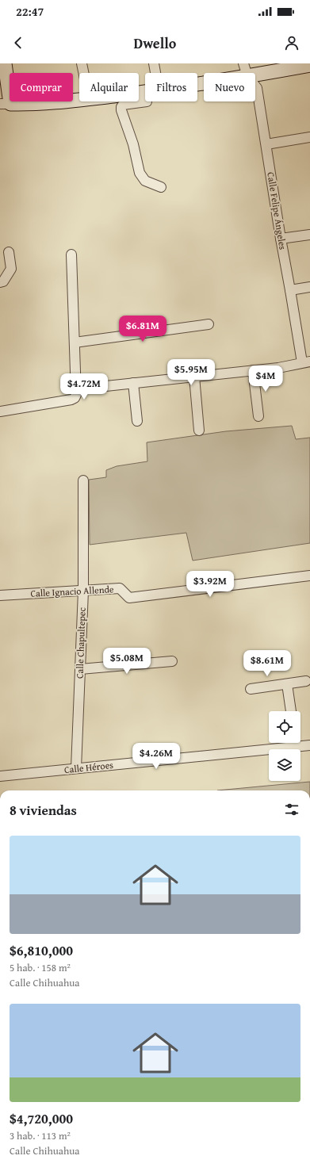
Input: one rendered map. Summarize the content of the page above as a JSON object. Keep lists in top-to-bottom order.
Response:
{
  "streets": {
    "street": [
      "Calle Felipe Ángeles",
      "Calle Ignacio Allende",
      "Calle Chapultepec",
      "Calle Héroes"
    ]
  },
  "crossings": [
    ["Calle Ignacio Allende", "Calle Chapultepec"],
    ["Calle Chapultepec", "Calle Héroes"]
  ],
  "page": {
    "status": "22:47",
    "header": "Dwello",
    "chip": [
      "Comprar",
      "Alquilar",
      "Filtros",
      "Nuevo"
    ],
    "price": [
      "$6.81M",
      "$5.95M",
      "$4M",
      "$4.72M",
      "$3.92M",
      "$5.08M",
      "$8.61M",
      "$4.26M"
    ],
    "heading": "8 viviendas",
    "list": [
      {
        "name": "$6,810,000",
        "note": "5 hab. · 158 m² · Calle Chihuahua"
      },
      {
        "name": "$4,720,000",
        "note": "3 hab. · 113 m² · Calle Chihuahua"
      }
    ]
  }
}
